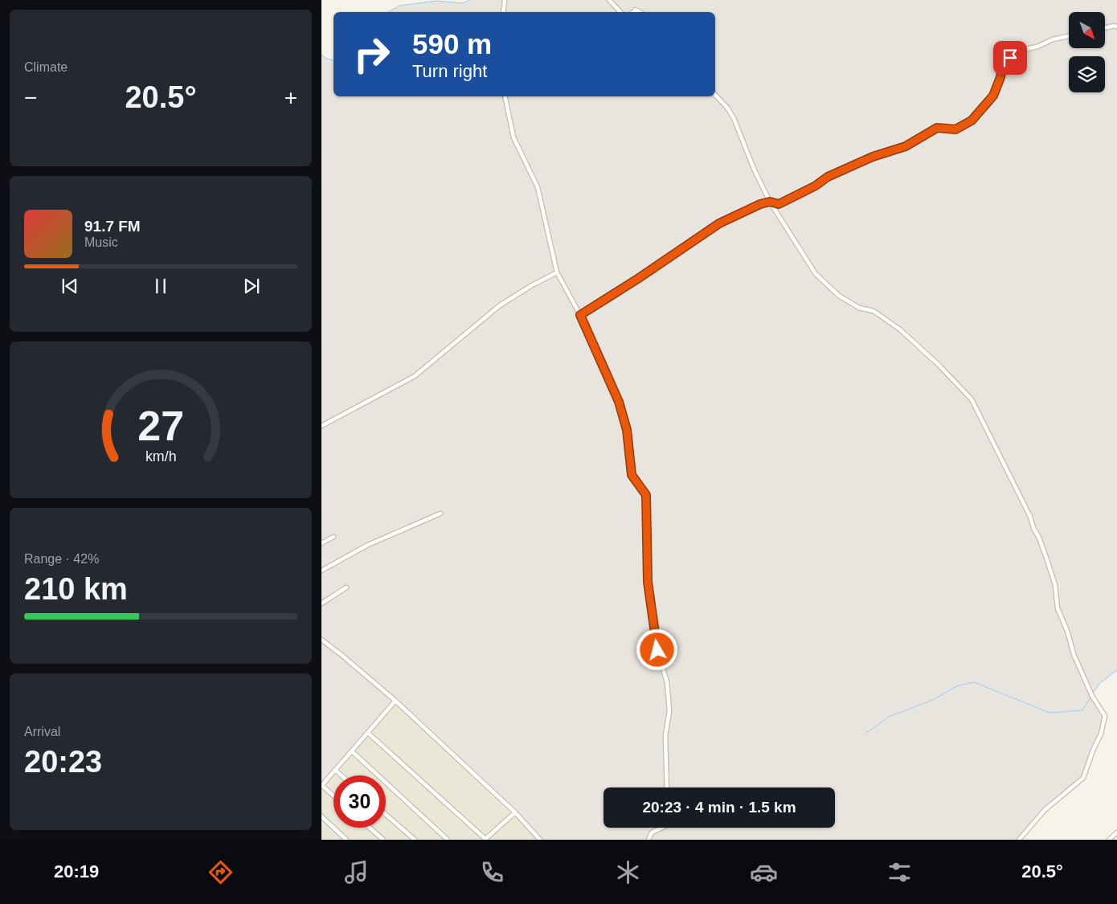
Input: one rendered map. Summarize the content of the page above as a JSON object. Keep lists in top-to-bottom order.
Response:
{
  "north": "bottom right",
  "page": {
    "tile": [
      "Climate",
      ["Range · 42%", "210 km"],
      ["Arrival", "20:23"]
    ],
    "turn": ["590 m", "Turn right"],
    "heat": ["−", "20.5°", "+"],
    "song": ["91.7 FM", "Music"],
    "limit": "30",
    "trip": "20:23 · 4 min · 1.5 km",
    "tabs": ["20:19", "20.5°"],
    "gauge": ["27", "km/h"]
  }
}
